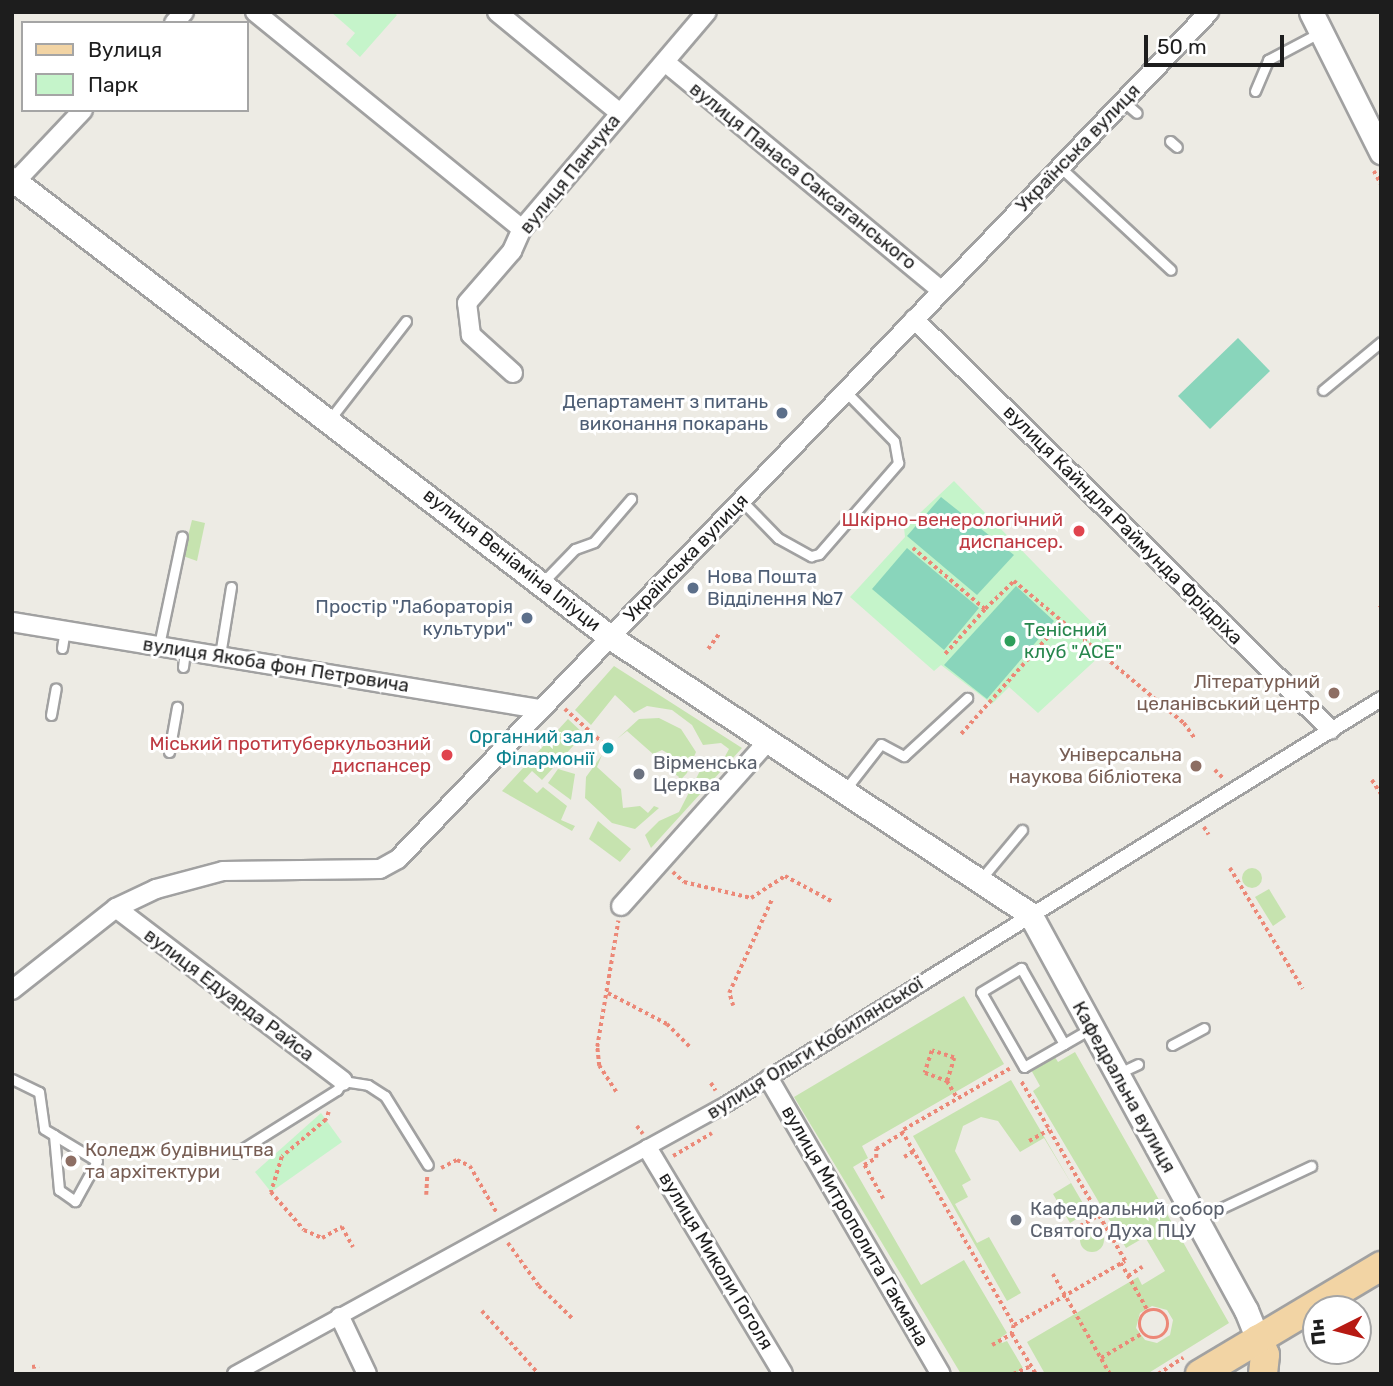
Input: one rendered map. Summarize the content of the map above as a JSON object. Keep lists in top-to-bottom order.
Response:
{
  "streets": {
    "main road": ["Кафедральна вулиця"],
    "street": [
      "Українська вулиця",
      "вулиця Панчука",
      "вулиця Панаса Саксаганського",
      "вулиця Кайндля Раймунда Фрідріха",
      "вулиця Веніаміна Іліуци",
      "вулиця Якоба фон Петровича",
      "вулиця Едуарда Райса",
      "вулиця Ольги Кобилянської",
      "вулиця Митрополита Гакмана",
      "вулиця Миколи Гоголя"
    ]
  },
  "crossings": [
    ["Українська вулиця", "вулиця Панаса Саксаганського"],
    ["Українська вулиця", "вулиця Кайндля Раймунда Фрідріха"],
    ["Українська вулиця", "вулиця Веніаміна Іліуци"],
    ["Українська вулиця", "вулиця Якоба фон Петровича"],
    ["Українська вулиця", "вулиця Едуарда Райса"],
    ["вулиця Панчука", "вулиця Панаса Саксаганського"],
    ["вулиця Кайндля Раймунда Фрідріха", "вулиця Ольги Кобилянської"],
    ["вулиця Веніаміна Іліуци", "вулиця Ольги Кобилянської"],
    ["вулиця Веніаміна Іліуци", "Кафедральна вулиця"],
    ["вулиця Ольги Кобилянської", "Кафедральна вулиця"],
    ["вулиця Ольги Кобилянської", "вулиця Митрополита Гакмана"],
    ["вулиця Ольги Кобилянської", "вулиця Миколи Гоголя"]
  ],
  "places": [
    "Департамент з питань виконання покарань",
    "Шкірно-венерологічний диспансер.",
    "Нова Пошта Відділення №7",
    "Простір \"Лабораторія культури\"",
    "Тенісний клуб \"ACE\"",
    "Літературний целанівський центр",
    "Органний зал Філармонії",
    "Міський протитуберкульозний диспансер",
    "Універсальна наукова бібліотека",
    "Вірменська Церква",
    "Коледж будівництва та архітектури",
    "Кафедральний собор Святого Духа ПЦУ"
  ],
  "legend": ["Вулиця", "Парк"],
  "scale_bar": "50 m",
  "north": "left"
}
